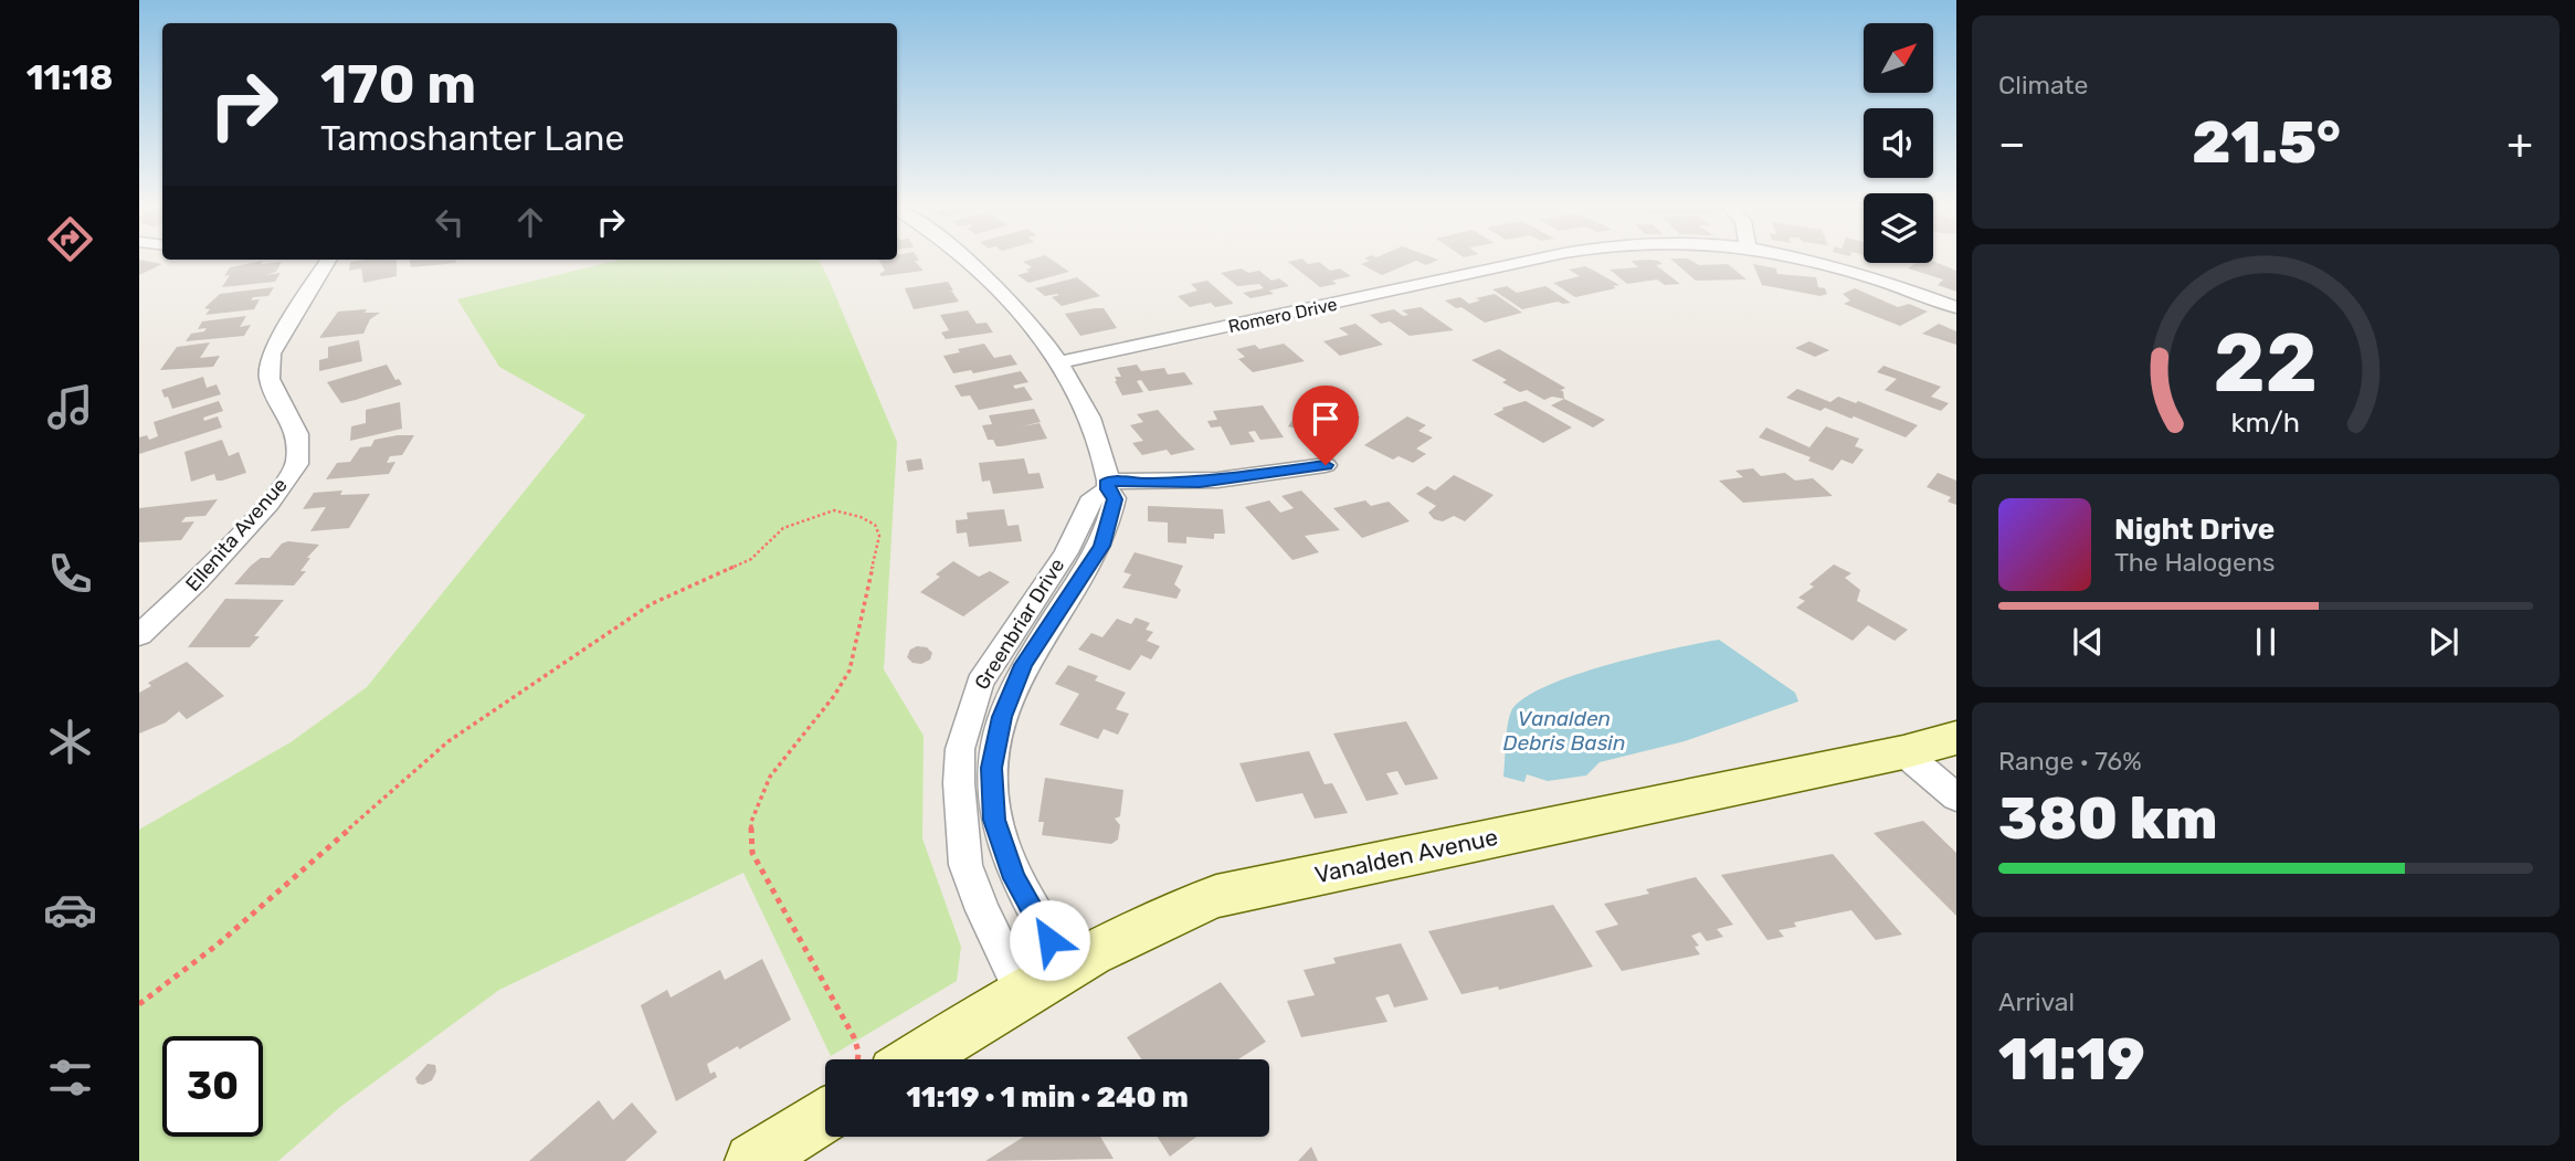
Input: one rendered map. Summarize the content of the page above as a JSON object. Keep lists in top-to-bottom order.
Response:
{
  "streets": {
    "main road": ["Vanalden Avenue"],
    "street": ["Romero Drive", "Ellenita Avenue", "Greenbriar Drive"]
  },
  "crossings": [
    ["Romero Drive", "Greenbriar Drive"],
    ["Greenbriar Drive", "Vanalden Avenue"]
  ],
  "water": ["Vanalden Debris Basin"],
  "north": "top right",
  "page": {
    "tabs": "11:18",
    "tile": [
      "Climate",
      ["Range · 76%", "380 km"],
      ["Arrival", "11:19"]
    ],
    "turn": ["170 m", "Tamoshanter Lane"],
    "heat": ["−", "21.5°", "+"],
    "song": ["Night Drive", "The Halogens"],
    "limit": "30",
    "trip": "11:19 · 1 min · 240 m",
    "gauge": ["22", "km/h"]
  }
}
